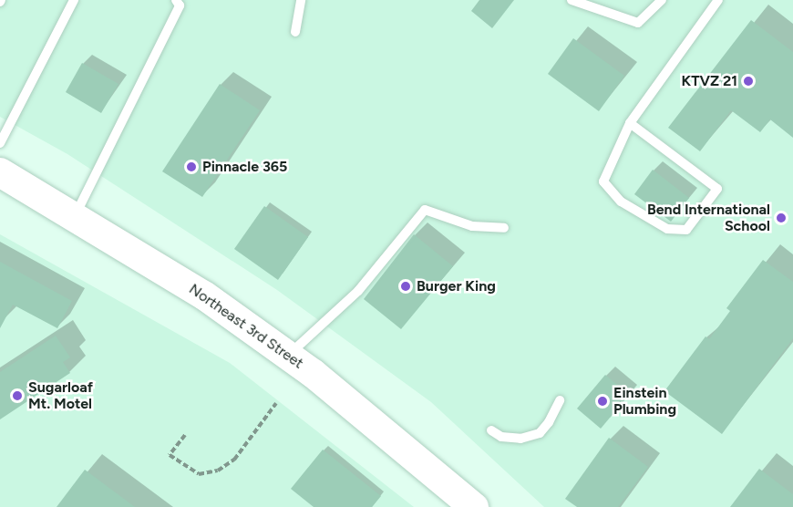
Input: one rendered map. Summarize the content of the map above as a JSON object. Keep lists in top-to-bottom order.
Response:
{
  "streets": {
    "main road": ["Northeast 3rd Street"]
  },
  "places": [
    "KTVZ 21",
    "Pinnacle 365",
    "Bend International School",
    "Burger King",
    "Sugarloaf Mt. Motel",
    "Einstein Plumbing"
  ]
}
